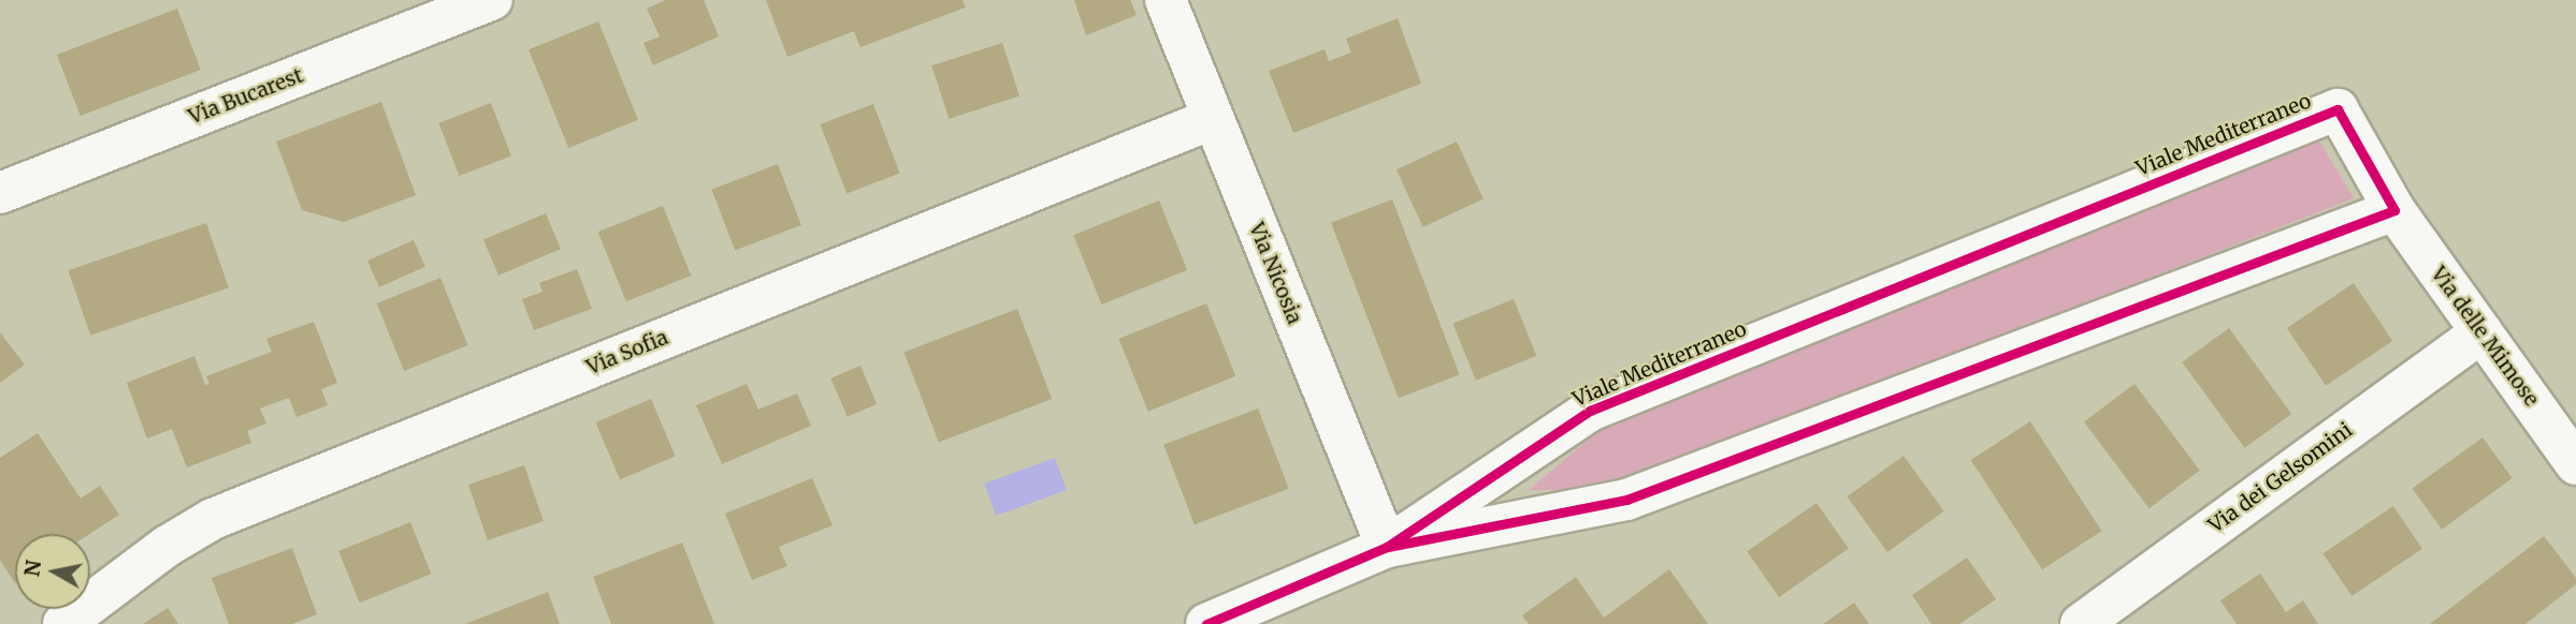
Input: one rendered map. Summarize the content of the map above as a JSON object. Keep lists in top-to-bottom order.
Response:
{
  "streets": {
    "street": [
      "Via Bucarest",
      "Viale Mediterraneo",
      "Via Nicosia",
      "Via delle Mimose",
      "Via Sofia",
      "Via dei Gelsomini"
    ]
  },
  "crossings": [
    ["Viale Mediterraneo", "Via Nicosia"],
    ["Viale Mediterraneo", "Via delle Mimose"],
    ["Via Nicosia", "Via Sofia"],
    ["Via delle Mimose", "Via dei Gelsomini"]
  ],
  "north": "left"
}
